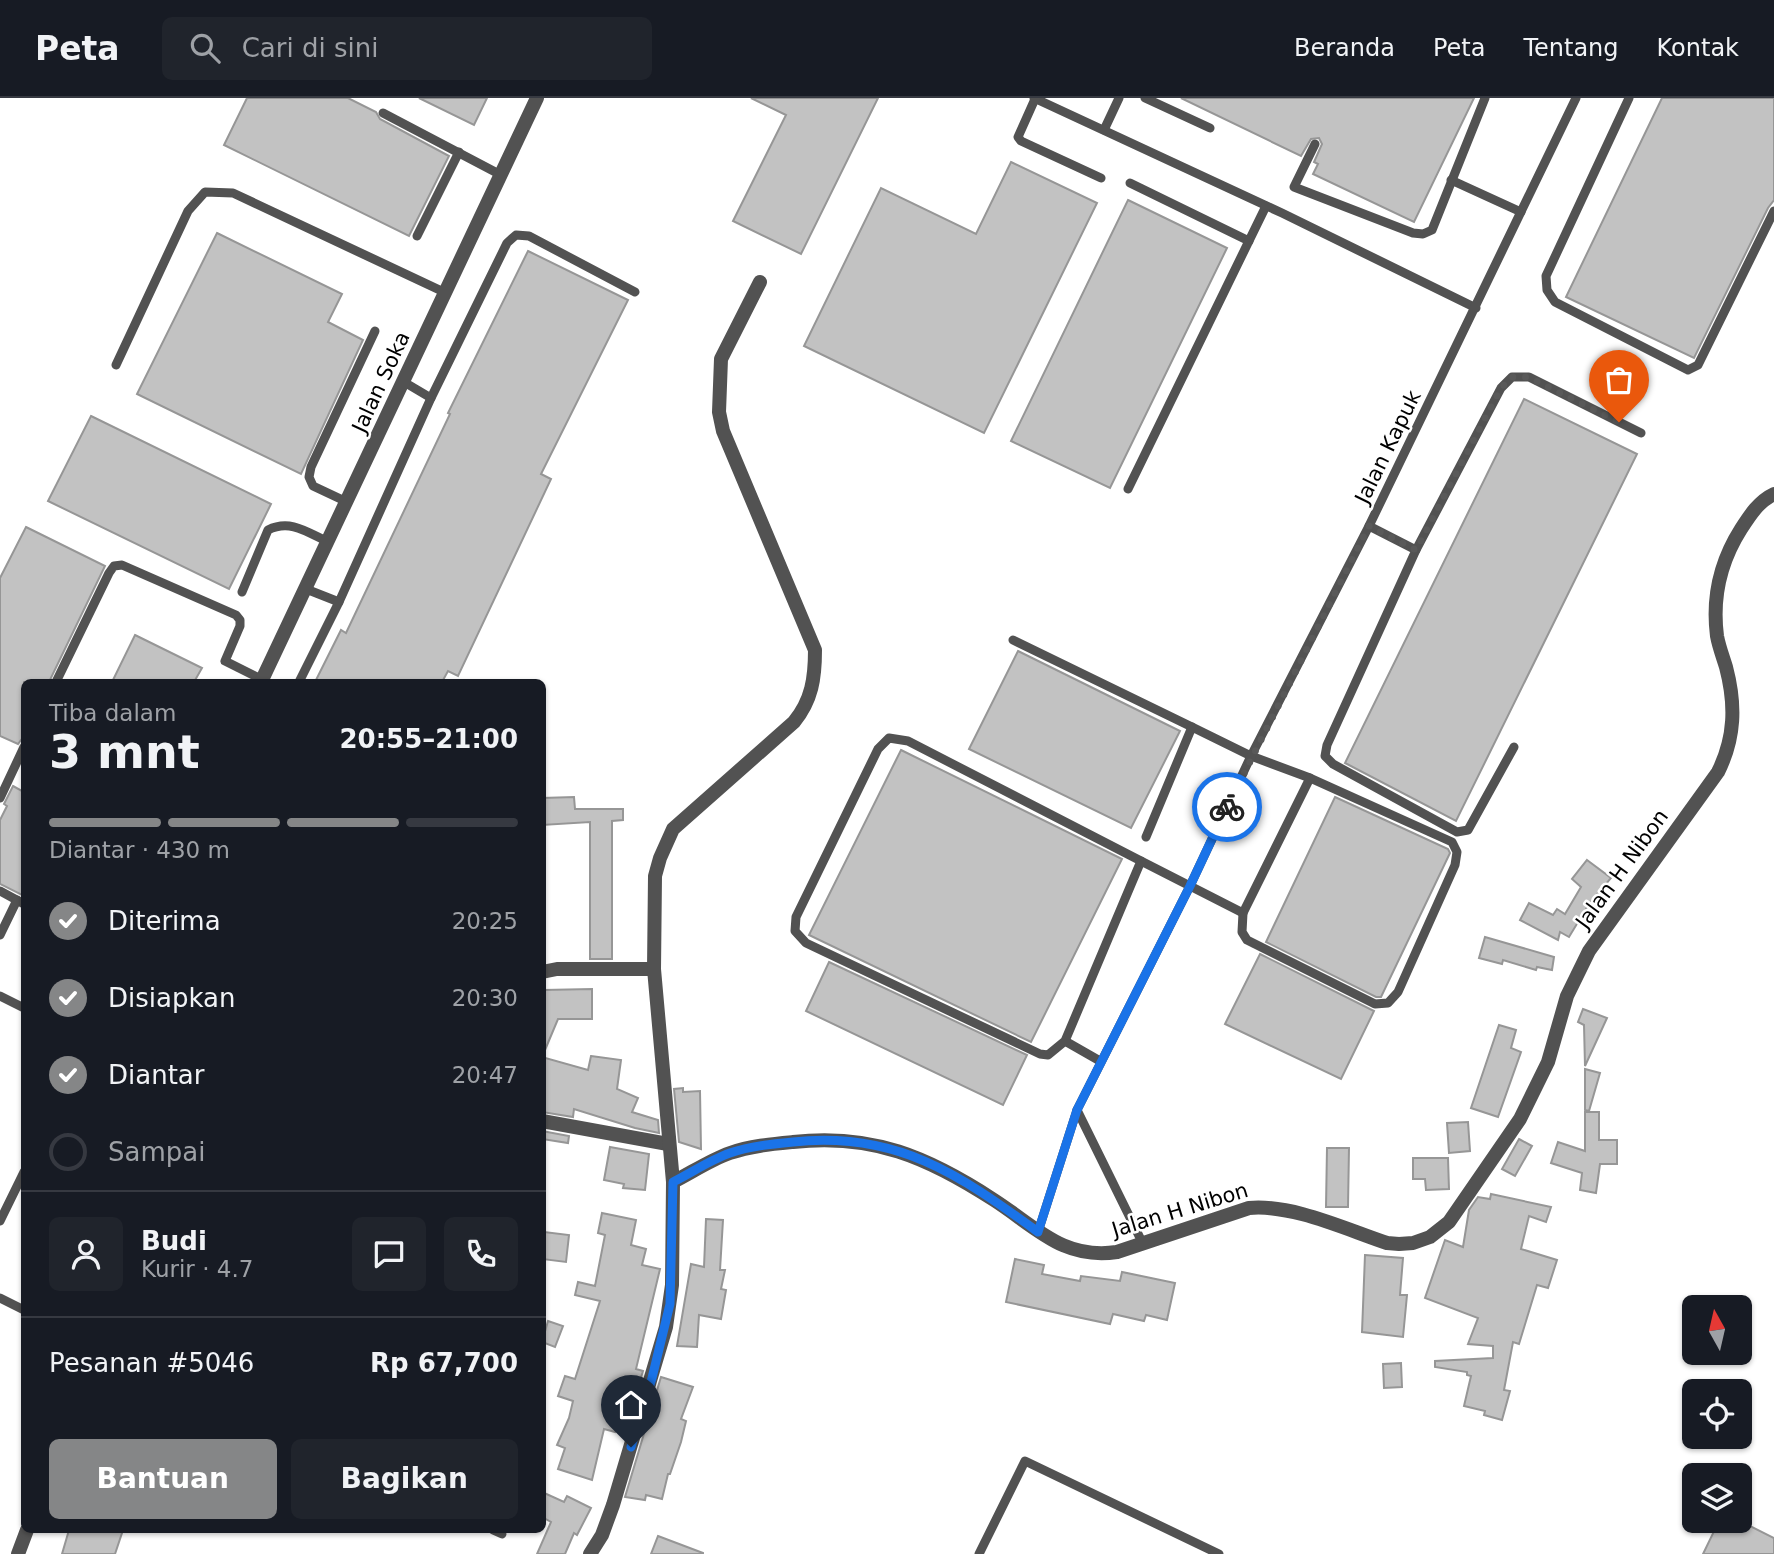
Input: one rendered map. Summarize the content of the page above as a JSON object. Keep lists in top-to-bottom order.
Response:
{
  "streets": {
    "street": ["Jalan Soka", "Jalan H Nibon"],
    "lane": ["Jalan Kapuk"]
  },
  "crossings": [
    ["Jalan Kapuk", "Jalan H Nibon"]
  ],
  "north": "top",
  "page": {
    "header": "Peta",
    "search": "Cari di sini",
    "nav": [
      "Beranda",
      "Peta",
      "Tentang",
      "Kontak"
    ],
    "heading": ["3 mnt", "Tiba dalam", "20:55–21:00"],
    "panel": [
      "Budi",
      "Kurir · 4.7",
      "Pesanan #5046",
      "Rp 67,700"
    ],
    "bar": "Diantar · 430 m",
    "list": [
      ["Diterima", "20:25"],
      ["Disiapkan", "20:30"],
      ["Diantar", "20:47"],
      "Sampai"
    ],
    "buttons": ["Bantuan", "Bagikan"]
  }
}
